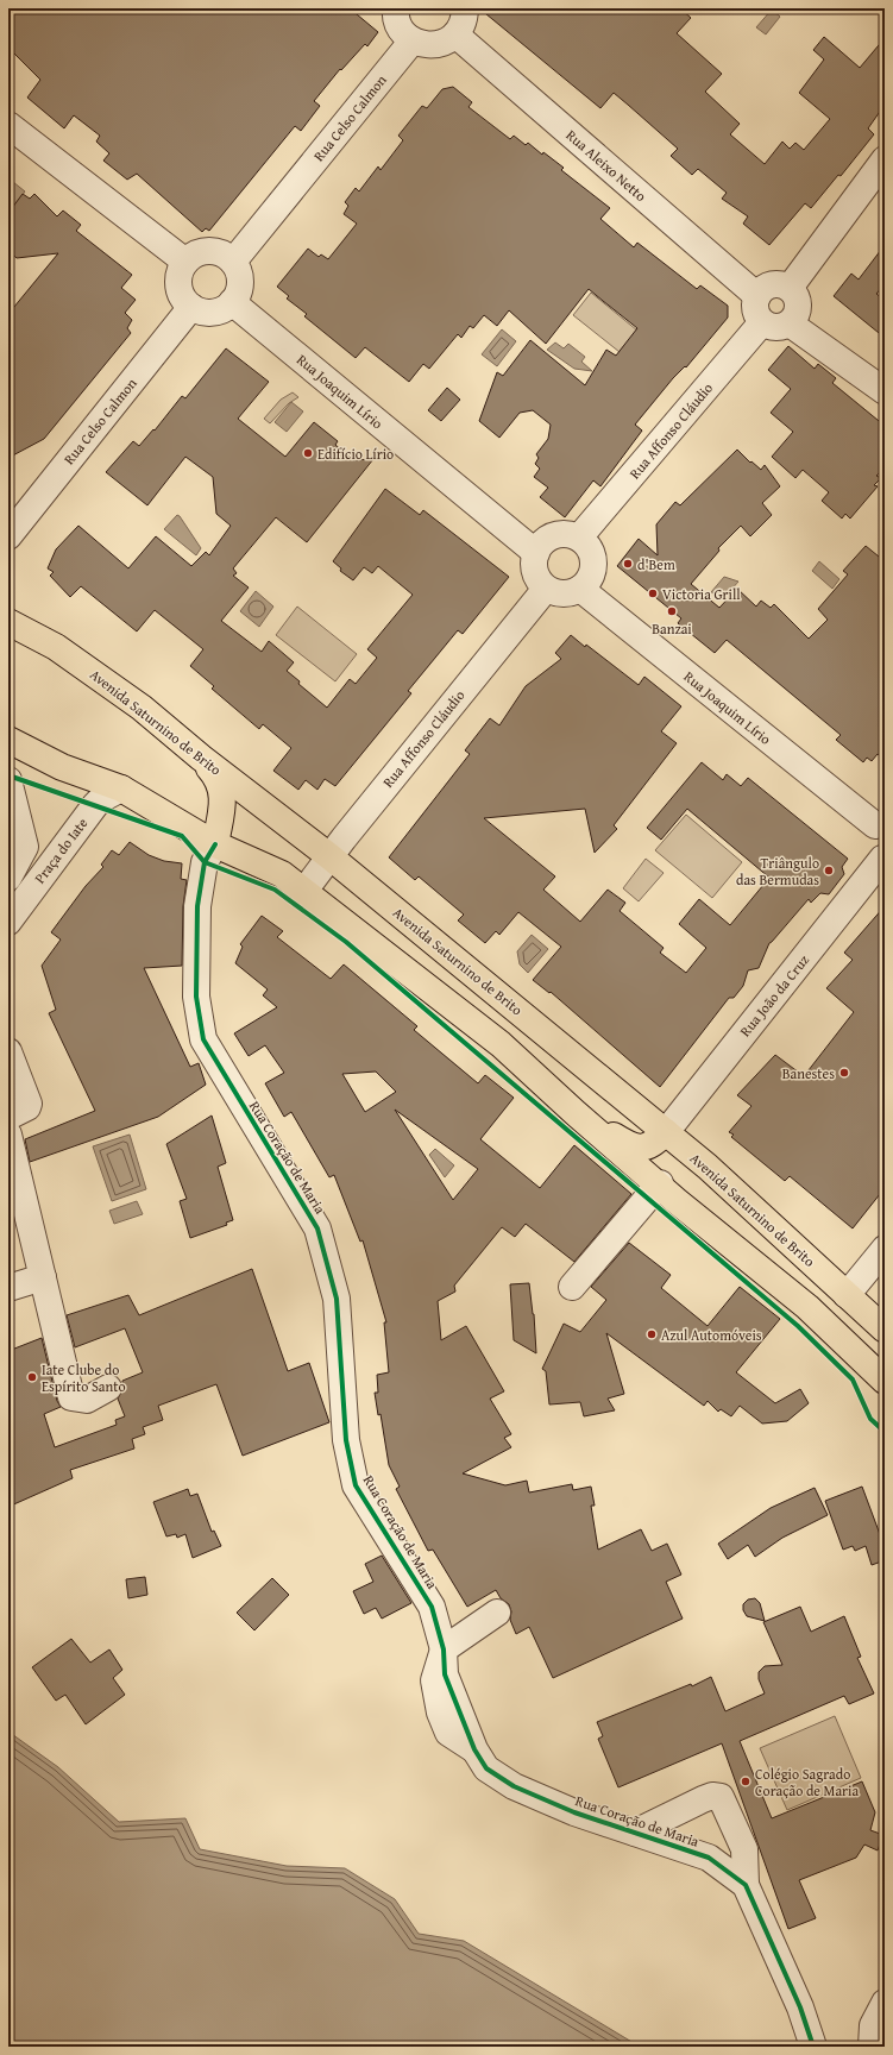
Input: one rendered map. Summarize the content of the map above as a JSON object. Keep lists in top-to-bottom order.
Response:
{
  "streets": {
    "main road": ["Avenida Saturnino de Brito"],
    "street": [
      "Rua Celso Calmon",
      "Rua Aleixo Netto",
      "Rua Joaquim Lírio",
      "Rua Affonso Cláudio",
      "Praça do Iate",
      "Rua João da Cruz",
      "Rua Coração de Maria"
    ]
  },
  "crossings": [
    ["Rua Celso Calmon", "Rua Joaquim Lírio"],
    ["Rua Aleixo Netto", "Rua Affonso Cláudio"],
    ["Rua Joaquim Lírio", "Rua Affonso Cláudio"],
    ["Rua Affonso Cláudio", "Avenida Saturnino de Brito"],
    ["Avenida Saturnino de Brito", "Rua João da Cruz"]
  ],
  "places": [
    "Edifício Lírio",
    "d'Bem",
    "Victoria Grill",
    "Banzai",
    "Triângulo das Bermudas",
    "Banestes",
    "Azul Automóveis",
    "Iate Clube do Espírito Santo",
    "Colégio Sagrado Coração de Maria"
  ]
}
